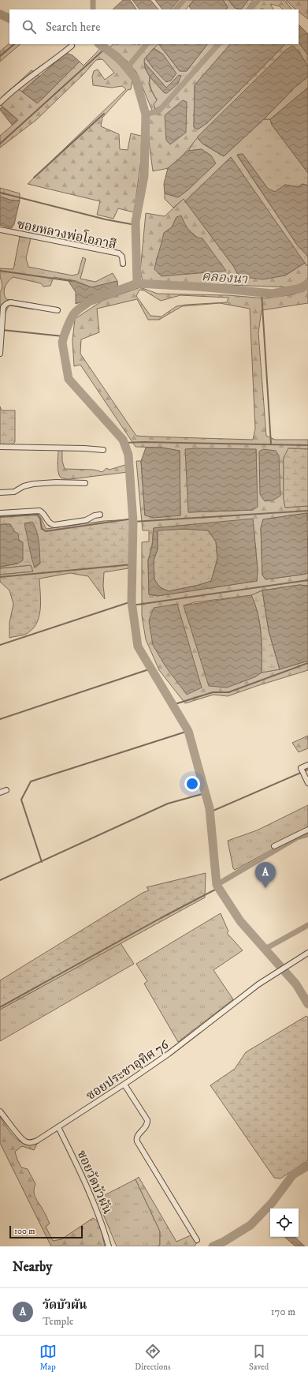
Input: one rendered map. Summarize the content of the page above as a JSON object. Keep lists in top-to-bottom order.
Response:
{
  "streets": {
    "street": ["ซอยหลวงพ่อโอภาสี", "ซอยประชาอุทิศ 76", "ซอยวัดบัวผัน"]
  },
  "crossings": [
    ["ซอยประชาอุทิศ 76", "ซอยวัดบัวผัน"]
  ],
  "water": ["คลองนา"],
  "scale_bar": "100 m",
  "page": {
    "search": "Search here",
    "pins": "A",
    "scale": "100 m",
    "heading": "Nearby",
    "list": [
      {
        "mark": "A",
        "name": "วัดบัวผัน",
        "note": "Temple",
        "value": "170 m"
      }
    ],
    "nav": ["Map", "Directions", "Saved"]
  }
}
